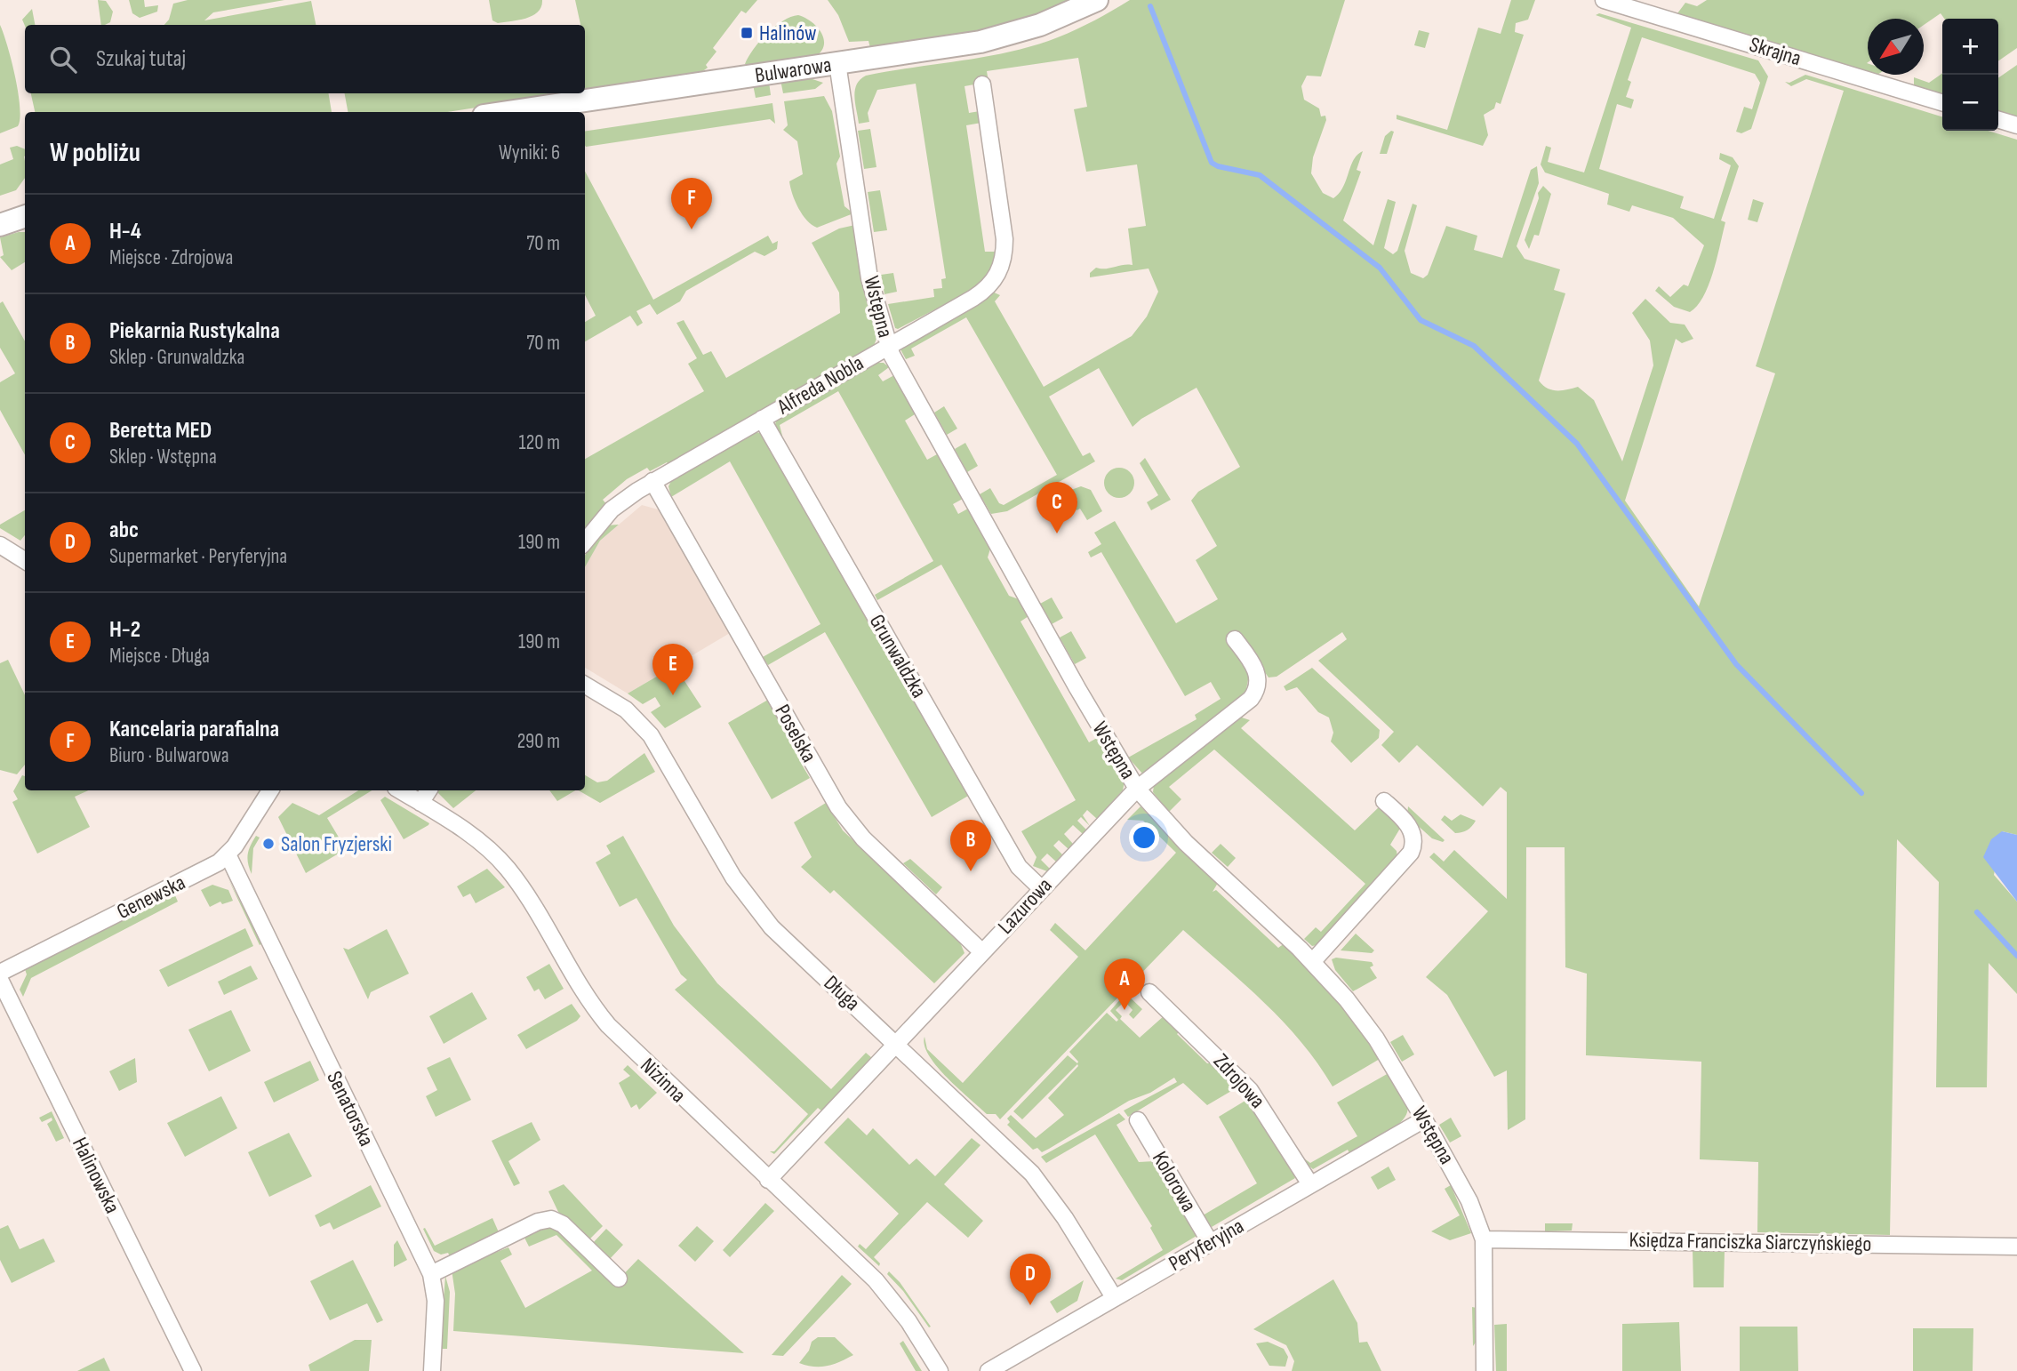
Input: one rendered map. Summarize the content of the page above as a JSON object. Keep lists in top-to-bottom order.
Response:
{
  "streets": {
    "street": [
      "Skrajna",
      "Bulwarowa",
      "Wstępna",
      "Alfreda Nobla",
      "Grunwaldzka",
      "Poselska",
      "Genewska",
      "Lazurowa",
      "Długa",
      "Nizinna",
      "Zdrojowa",
      "Senatorska",
      "Halinowska",
      "Kolorowa",
      "Księdza Franciszka Siarczyńskiego",
      "Peryferyjna"
    ]
  },
  "crossings": [
    ["Bulwarowa", "Wstępna"],
    ["Wstępna", "Alfreda Nobla"],
    ["Wstępna", "Lazurowa"],
    ["Wstępna", "Księdza Franciszka Siarczyńskiego"],
    ["Wstępna", "Peryferyjna"],
    ["Alfreda Nobla", "Grunwaldzka"],
    ["Alfreda Nobla", "Poselska"],
    ["Grunwaldzka", "Lazurowa"],
    ["Poselska", "Lazurowa"],
    ["Genewska", "Senatorska"],
    ["Lazurowa", "Długa"],
    ["Lazurowa", "Nizinna"],
    ["Długa", "Peryferyjna"],
    ["Zdrojowa", "Peryferyjna"],
    ["Kolorowa", "Peryferyjna"]
  ],
  "places": {
    "transit": ["Halinów"],
    "other": ["Salon Fryzjerski"]
  },
  "north": "bottom left",
  "page": {
    "map_buttons": ["+", "−"],
    "search": "Szukaj tutaj",
    "heading": ["W pobliżu", "Wyniki: 6"],
    "pins": [
      "F",
      "C",
      "E",
      "B",
      "A",
      "D"
    ],
    "list": [
      {
        "mark": "A",
        "name": "H-4",
        "note": "Miejsce · Zdrojowa",
        "value": "70 m"
      },
      {
        "mark": "B",
        "name": "Piekarnia Rustykalna",
        "note": "Sklep · Grunwaldzka",
        "value": "70 m"
      },
      {
        "mark": "C",
        "name": "Beretta MED",
        "note": "Sklep · Wstępna",
        "value": "120 m"
      },
      {
        "mark": "D",
        "name": "abc",
        "note": "Supermarket · Peryferyjna",
        "value": "190 m"
      },
      {
        "mark": "E",
        "name": "H-2",
        "note": "Miejsce · Długa",
        "value": "190 m"
      },
      {
        "mark": "F",
        "name": "Kancelaria parafialna",
        "note": "Biuro · Bulwarowa",
        "value": "290 m"
      }
    ]
  }
}
